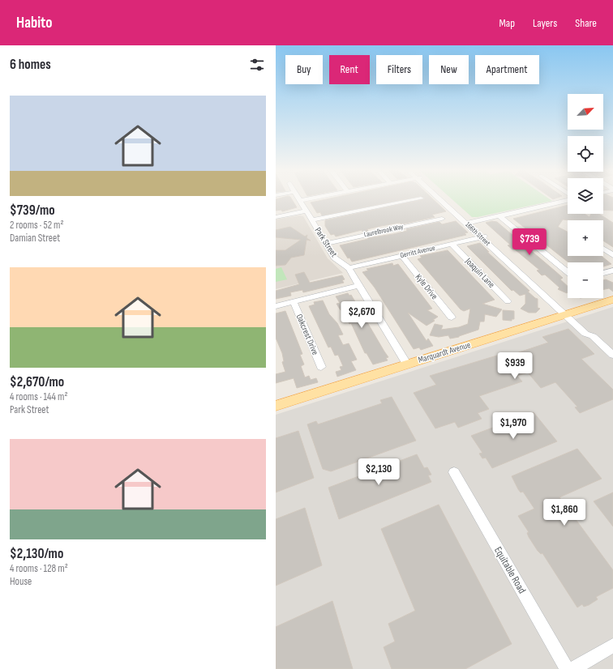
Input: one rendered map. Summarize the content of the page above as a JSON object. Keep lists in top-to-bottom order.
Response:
{
  "streets": {
    "main road": ["Marquardt Avenue"],
    "street": [
      "Laurelbrook Way",
      "166th Street",
      "Park Street",
      "Gerritt Avenue",
      "Joaquin Lane",
      "Kyle Drive",
      "Oakcrest Drive",
      "Equitable Road"
    ]
  },
  "crossings": [
    ["Laurelbrook Way", "Park Street"],
    ["166th Street", "Gerritt Avenue"],
    ["166th Street", "Marquardt Avenue"],
    ["Park Street", "Gerritt Avenue"],
    ["Park Street", "Marquardt Avenue"],
    ["Gerritt Avenue", "Joaquin Lane"],
    ["Gerritt Avenue", "Kyle Drive"]
  ],
  "north": "top right",
  "page": {
    "header": "Habito",
    "nav": ["Map", "Layers", "Share"],
    "heading": "6 homes",
    "chip": [
      "Buy",
      "Rent",
      "Filters",
      "New",
      "Apartment"
    ],
    "list": [
      {
        "name": "$739/mo",
        "note": "2 rooms · 52 m² · Damian Street"
      },
      {
        "name": "$2,670/mo",
        "note": "4 rooms · 144 m² · Park Street"
      },
      {
        "name": "$2,130/mo",
        "note": "4 rooms · 128 m² · House"
      }
    ],
    "map_buttons": ["+", "−"],
    "price": [
      "$739",
      "$2,670",
      "$939",
      "$1,970",
      "$2,130",
      "$1,860"
    ]
  }
}
